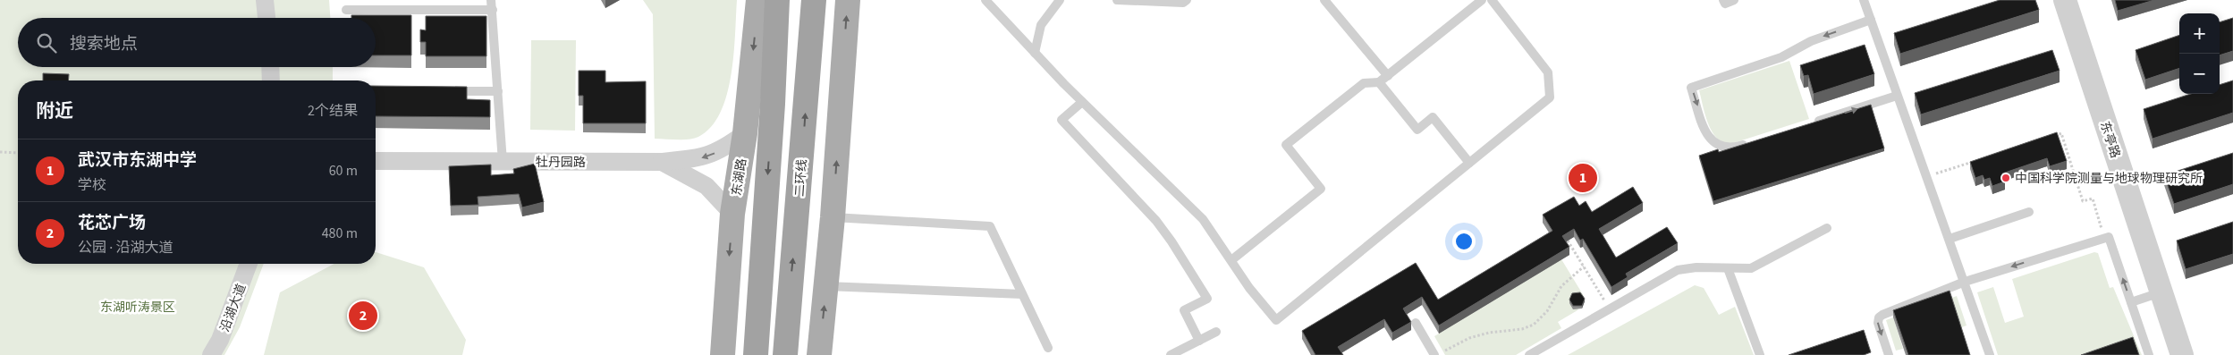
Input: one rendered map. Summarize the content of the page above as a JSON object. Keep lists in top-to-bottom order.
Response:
{
  "streets": {
    "highway": ["二环线"],
    "main road": ["东湖路"],
    "street": ["东亭路", "牡丹园路", "沿湖大道"]
  },
  "crossings": [
    ["牡丹园路", "东湖路"]
  ],
  "parks": ["东湖听涛景区"],
  "places": ["中国科学院测量与地球物理研究所"],
  "page": {
    "map_buttons": ["+", "−"],
    "search": "搜索地点",
    "heading": ["附近", "2个结果"],
    "list": [
      {
        "mark": "1",
        "name": "武汉市东湖中学",
        "note": "学校",
        "value": "60 m"
      },
      {
        "mark": "2",
        "name": "花芯广场",
        "note": "公园 · 沿湖大道",
        "value": "480 m"
      }
    ],
    "pins": ["1", "2"]
  }
}
